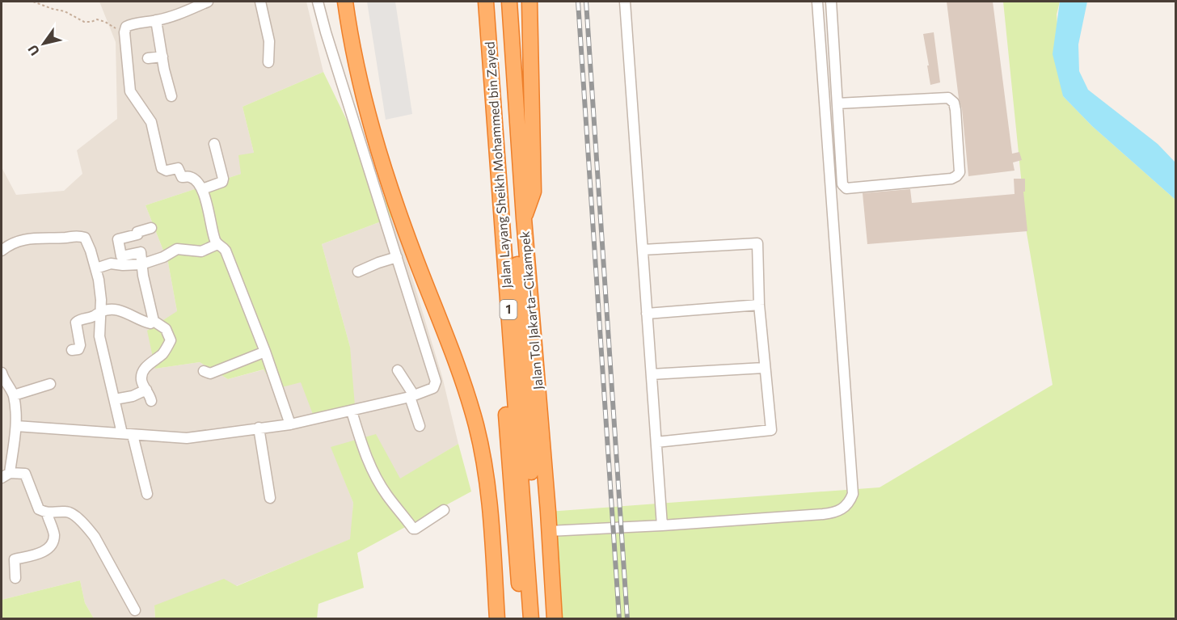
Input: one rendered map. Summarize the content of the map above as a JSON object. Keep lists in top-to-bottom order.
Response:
{
  "streets": {
    "highway": ["Jalan Layang Sheikh Mohammed bin Zayed", "1", "Jalan Tol Jakarta–Cikampek"]
  },
  "crossings": [
    ["Jalan Layang Sheikh Mohammed bin Zayed", "1"]
  ],
  "north": "bottom left"
}
